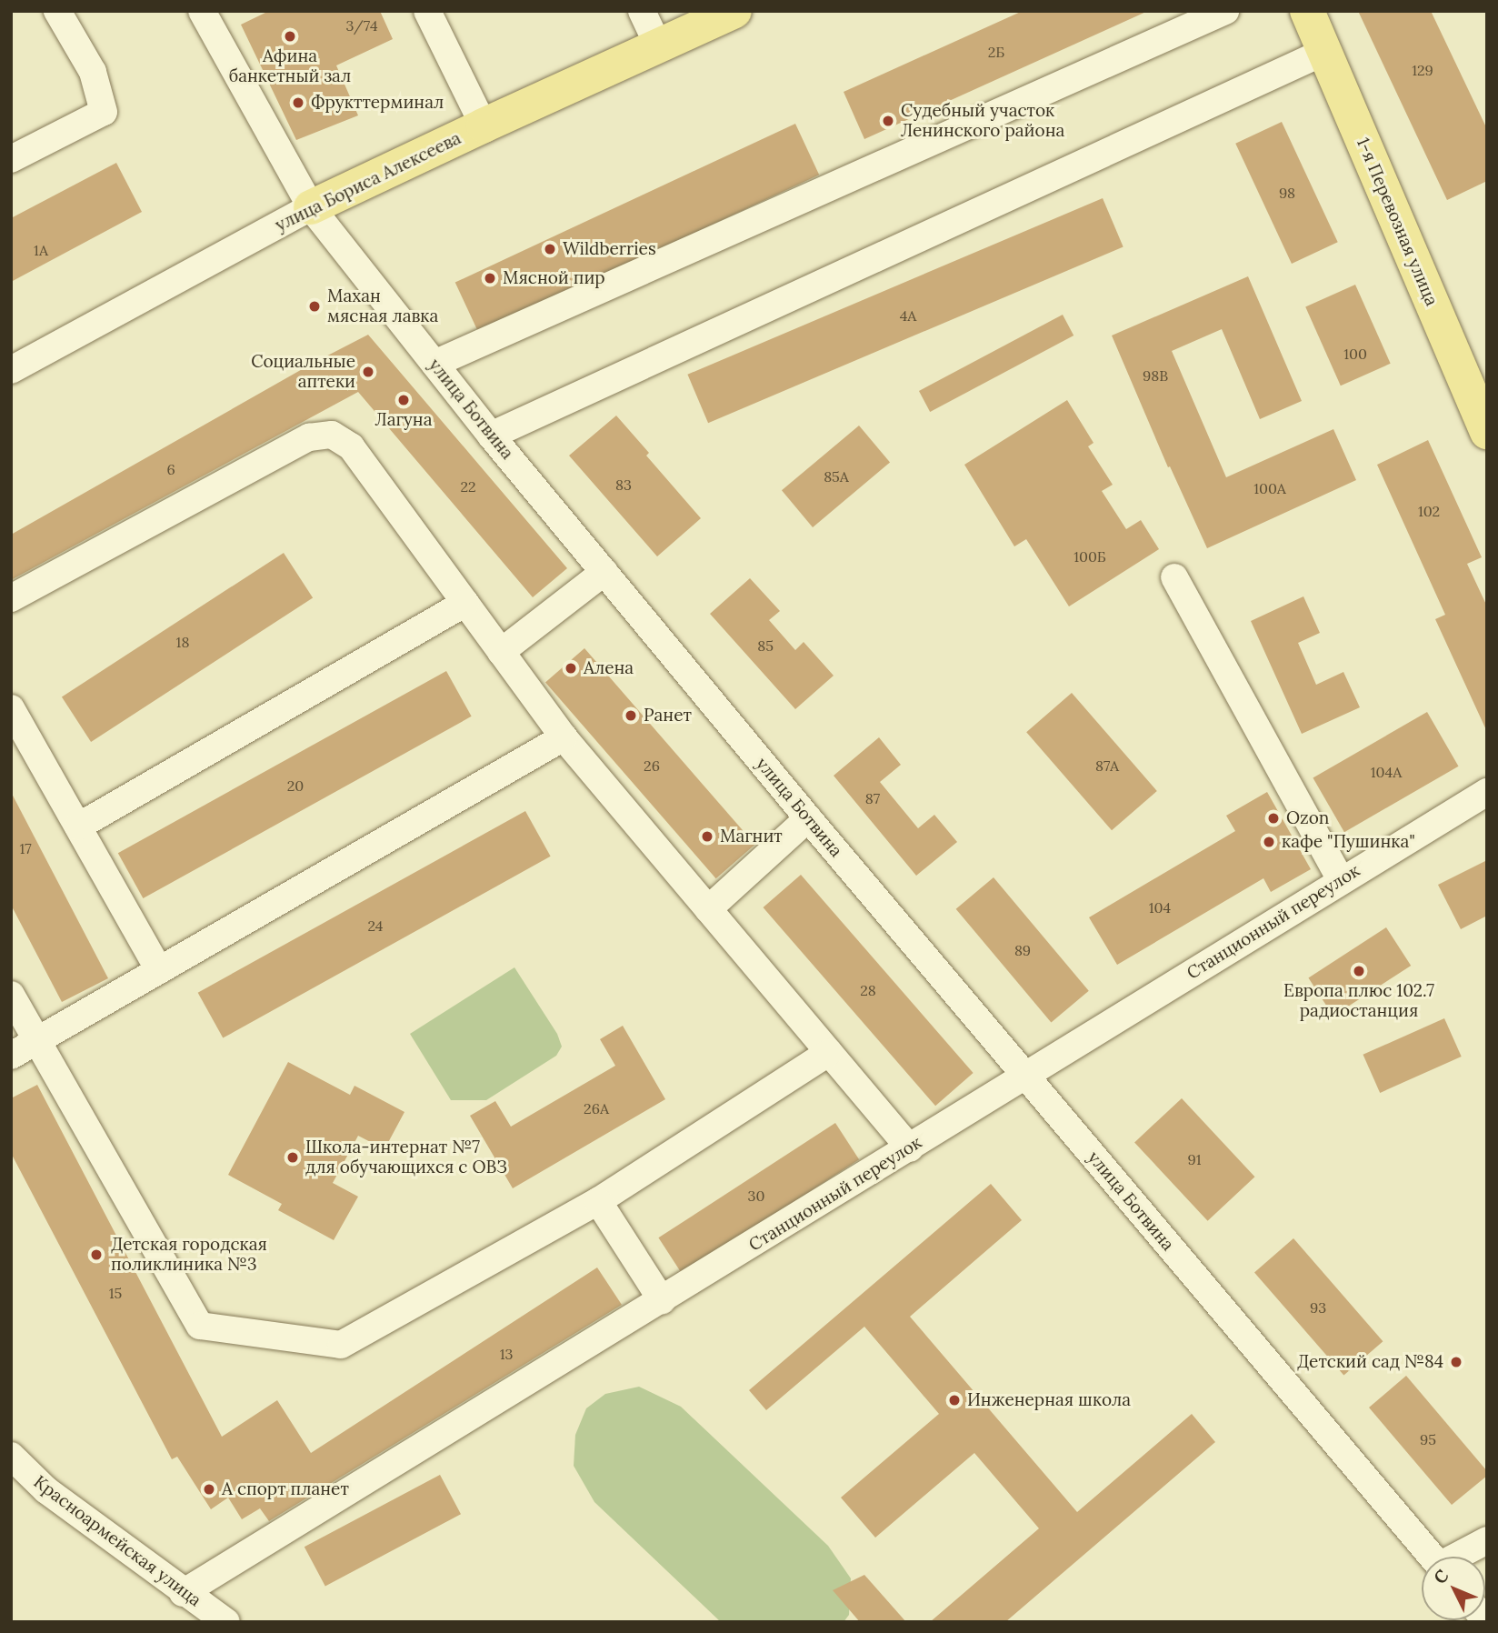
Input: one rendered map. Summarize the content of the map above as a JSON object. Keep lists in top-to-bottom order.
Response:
{
  "streets": {
    "main road": ["улица Бориса Алексеева", "1-я Перевозная улица"],
    "street": ["улица Ботвина", "Станционный переулок", "Красноармейская улица"]
  },
  "crossings": [
    ["улица Бориса Алексеева", "улица Ботвина"],
    ["улица Ботвина", "Станционный переулок"],
    ["Станционный переулок", "Красноармейская улица"]
  ],
  "places": [
    "Афина банкетный зал",
    "Фрукттерминал",
    "Судебный участок Ленинского района",
    "Wildberries",
    "Мясной пир",
    "Махан мясная лавка",
    "Социальные аптеки",
    "Лагуна",
    "Алена",
    "Ранет",
    "Ozon",
    "Магнит",
    "кафе \"Пушинка\"",
    "Европа плюс 102.7 радиостанция",
    "Школа-интернат №7 для обучающихся с ОВЗ",
    "Детская городская поликлиника №3",
    "Детский сад №84",
    "Инженерная школа",
    "А спорт планет"
  ],
  "house_numbers": [
    "3/74",
    "2Б",
    "129",
    "98",
    "1А",
    "4А",
    "100",
    "98В",
    "6",
    "85А",
    "83",
    "22",
    "100А",
    "102",
    "100Б",
    "18",
    "85",
    "26",
    "87А",
    "104А",
    "20",
    "87",
    "17",
    "104",
    "24",
    "89",
    "28",
    "26А",
    "91",
    "30",
    "15",
    "93",
    "13",
    "95"
  ],
  "north": "top left"
}
